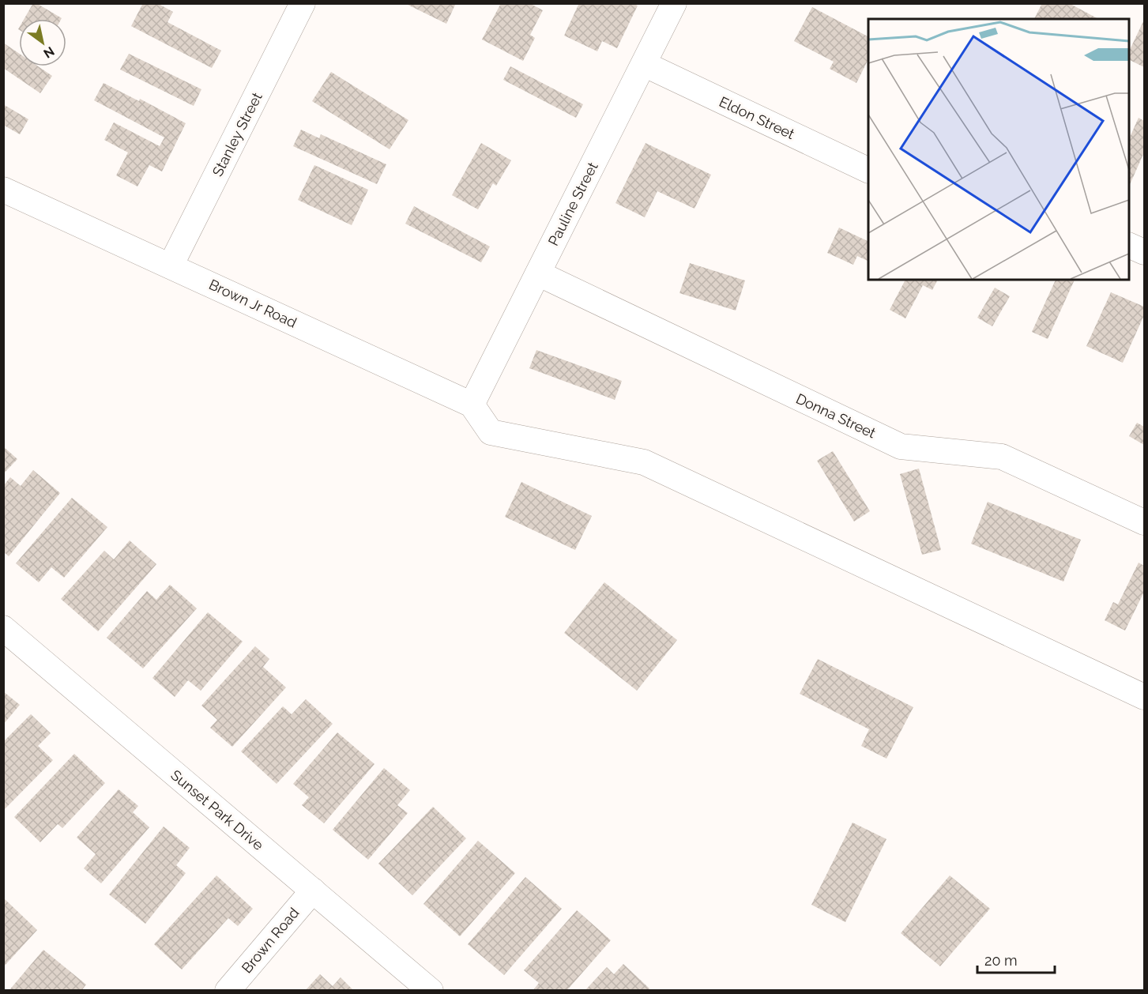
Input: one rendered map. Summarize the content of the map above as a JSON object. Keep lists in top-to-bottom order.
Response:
{
  "streets": {
    "street": [
      "Eldon Street",
      "Stanley Street",
      "Pauline Street",
      "Brown Jr Road",
      "Donna Street",
      "Sunset Park Drive",
      "Brown Road"
    ]
  },
  "crossings": [
    ["Eldon Street", "Pauline Street"],
    ["Stanley Street", "Brown Jr Road"],
    ["Pauline Street", "Brown Jr Road"],
    ["Pauline Street", "Donna Street"],
    ["Sunset Park Drive", "Brown Road"]
  ],
  "scale_bar": "20 m",
  "north": "bottom right"
}
